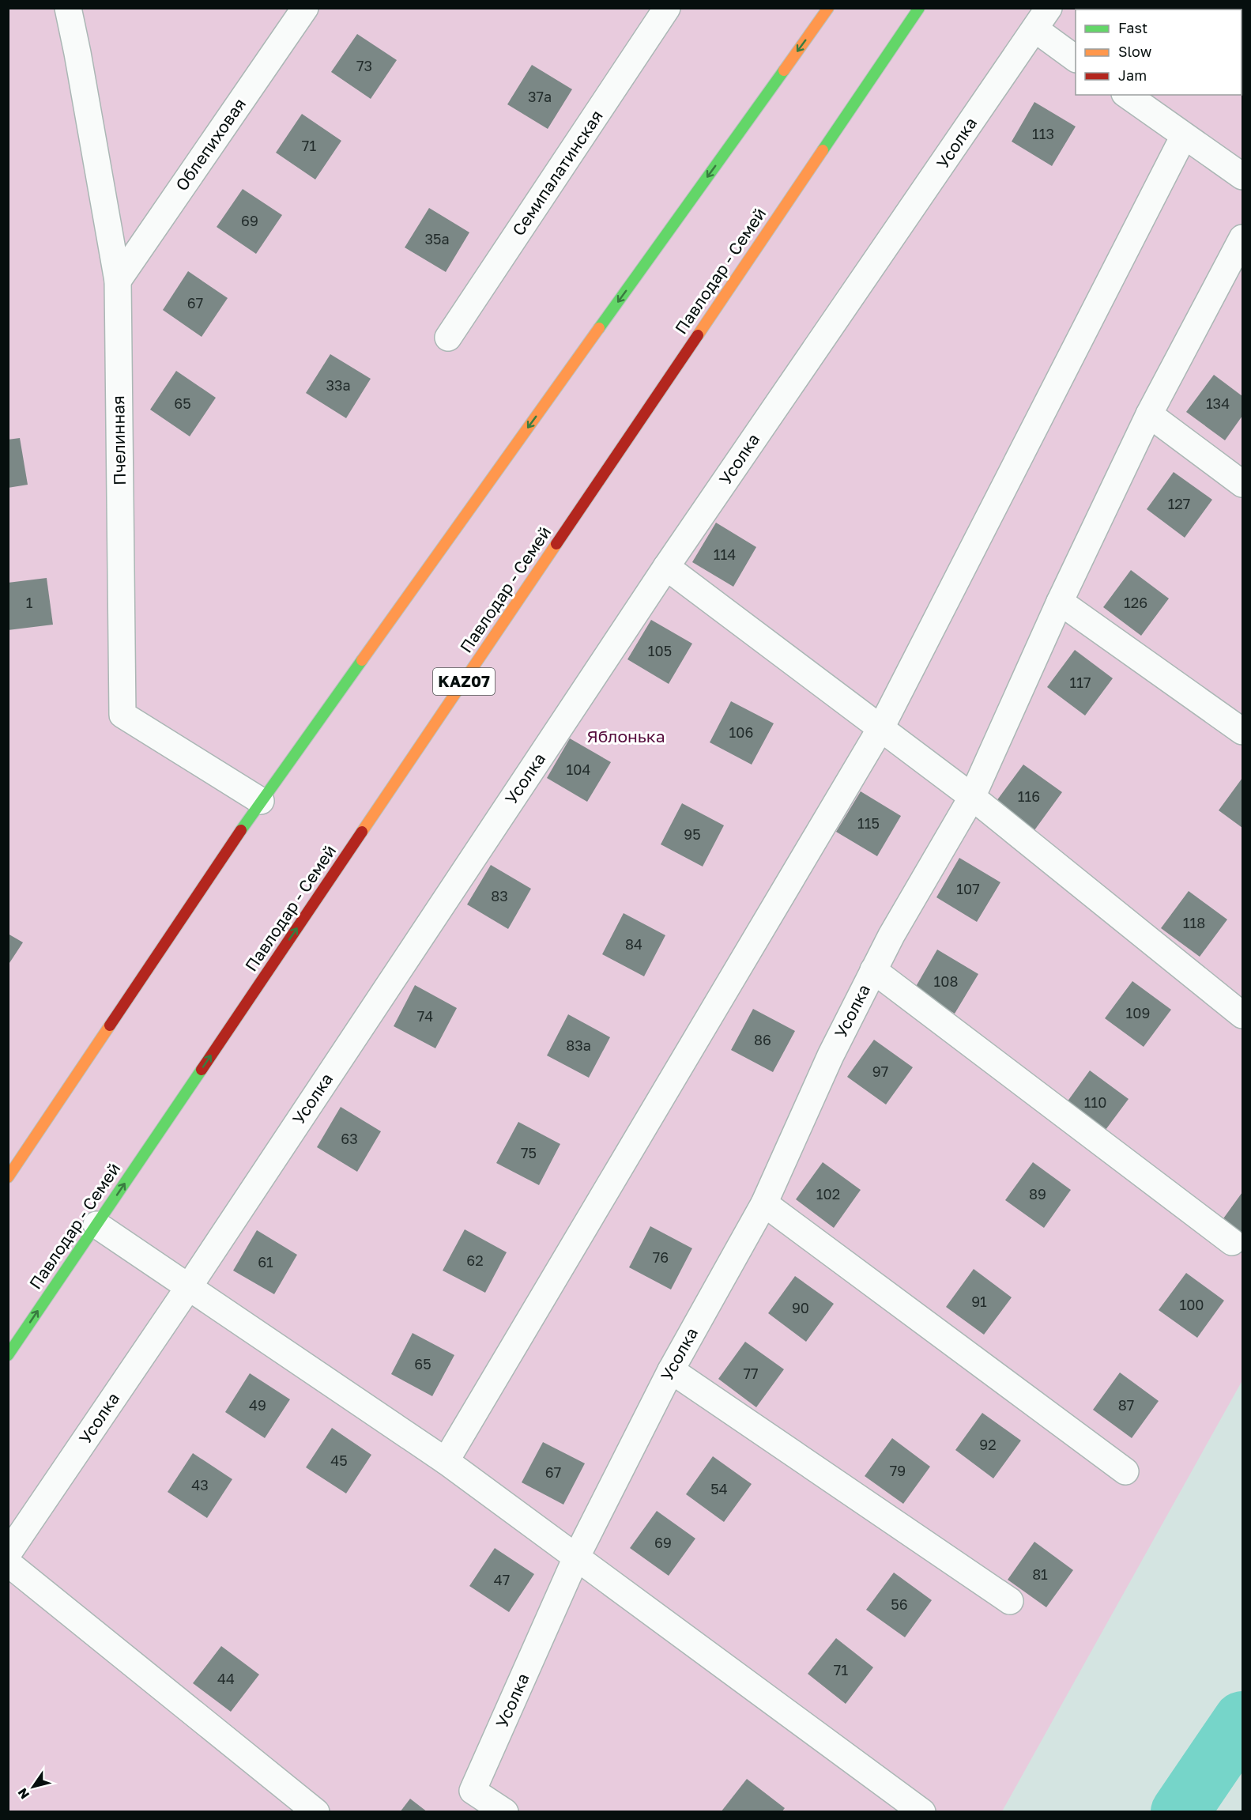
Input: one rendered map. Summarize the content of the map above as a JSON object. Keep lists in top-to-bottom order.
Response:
{
  "streets": {
    "highway": ["Павлодар - Семей", "KAZ07"],
    "street": [
      "Усолка",
      "Облепиховая",
      "Семипалатинская",
      "Пчелинная"
    ]
  },
  "crossings": [
    ["Облепиховая", "Пчелинная"]
  ],
  "parks": ["Яблонька"],
  "house_numbers": [
    "73",
    "37а",
    "113",
    "71",
    "69",
    "35а",
    "67",
    "33а",
    "65",
    "134",
    "127",
    "114",
    "1",
    "126",
    "105",
    "117",
    "106",
    "104",
    "116",
    "115",
    "95",
    "107",
    "83",
    "118",
    "84",
    "108",
    "109",
    "74",
    "86",
    "83а",
    "97",
    "110",
    "63",
    "75",
    "102",
    "89",
    "76",
    "62",
    "61",
    "91",
    "100",
    "90",
    "65",
    "77",
    "49",
    "87",
    "92",
    "45",
    "79",
    "67",
    "43",
    "54",
    "69",
    "81",
    "47",
    "56",
    "71",
    "44"
  ],
  "legend": ["Fast", "Slow", "Jam"],
  "north": "bottom left"
}
